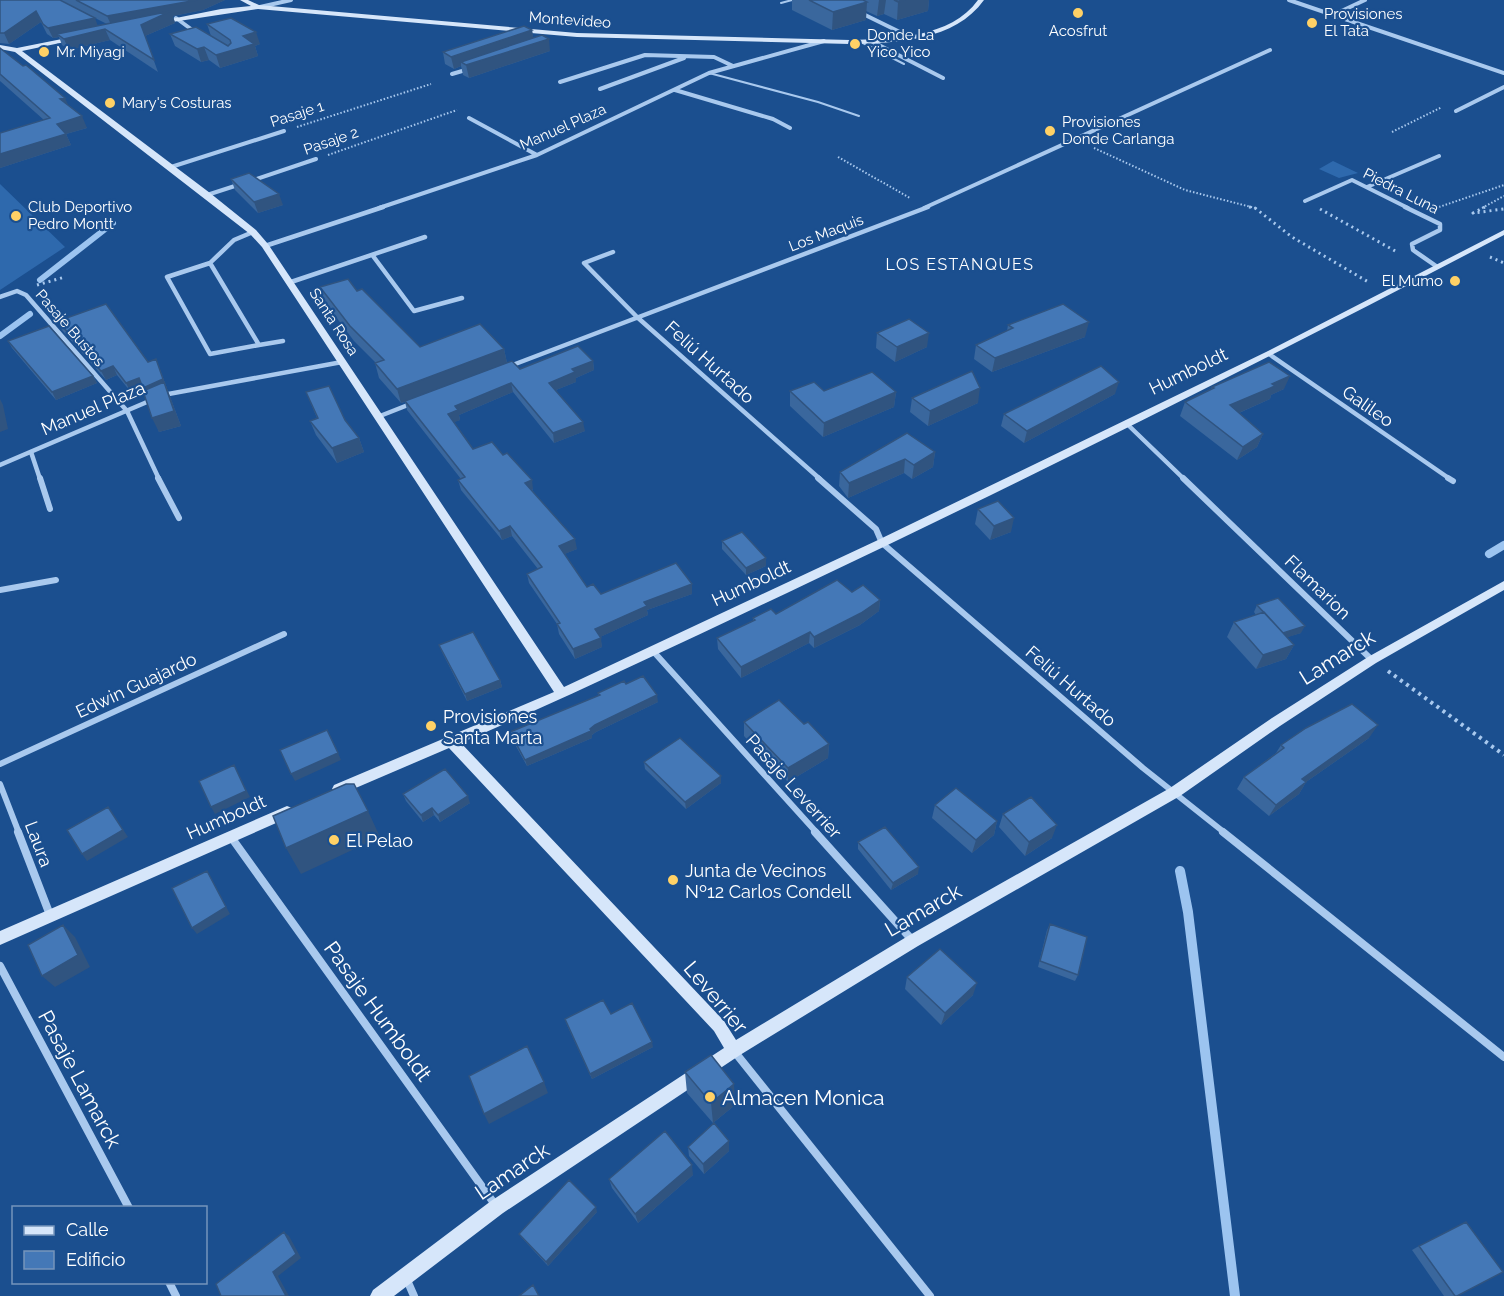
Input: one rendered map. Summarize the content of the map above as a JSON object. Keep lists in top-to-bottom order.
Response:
{
  "streets": {
    "street": [
      "Montevideo",
      "Pasaje 1",
      "Manuel Plaza",
      "Pasaje 2",
      "Piedra Luna",
      "Los Maquis",
      "Santa Rosa",
      "Pasaje Bustos",
      "Feliú Hurtado",
      "Humboldt",
      "Galileo",
      "Flamarion",
      "Lamarck",
      "Edwin Guajardo",
      "Pasaje Leverrier",
      "Laura",
      "Leverrier",
      "Pasaje Humboldt",
      "Pasaje Lamarck"
    ]
  },
  "crossings": [
    ["Montevideo", "Manuel Plaza"],
    ["Pasaje 1", "Santa Rosa"],
    ["Manuel Plaza", "Santa Rosa"],
    ["Manuel Plaza", "Pasaje Bustos"],
    ["Pasaje 2", "Santa Rosa"],
    ["Piedra Luna", "Humboldt"],
    ["Los Maquis", "Feliú Hurtado"],
    ["Santa Rosa", "Humboldt"],
    ["Feliú Hurtado", "Humboldt"],
    ["Feliú Hurtado", "Lamarck"],
    ["Humboldt", "Galileo"],
    ["Humboldt", "Flamarion"],
    ["Humboldt", "Pasaje Leverrier"],
    ["Humboldt", "Laura"],
    ["Humboldt", "Leverrier"],
    ["Humboldt", "Pasaje Humboldt"],
    ["Flamarion", "Lamarck"],
    ["Lamarck", "Pasaje Leverrier"],
    ["Lamarck", "Leverrier"],
    ["Lamarck", "Pasaje Humboldt"]
  ],
  "districts": ["LOS ESTANQUES"],
  "places": [
    "Acosfrut",
    "Provisiones El Tata",
    "Donde La Yico Yico",
    "Mr. Miyagi",
    "Mary's Costuras",
    "Provisiones Donde Carlanga",
    "Club Deportivo Pedro Montt",
    "El Mumo",
    "Provisiones Santa Marta",
    "El Pelao",
    "Junta de Vecinos Nº12 Carlos Condell",
    "Almacen Monica"
  ],
  "legend": ["Calle", "Edificio"]
}
